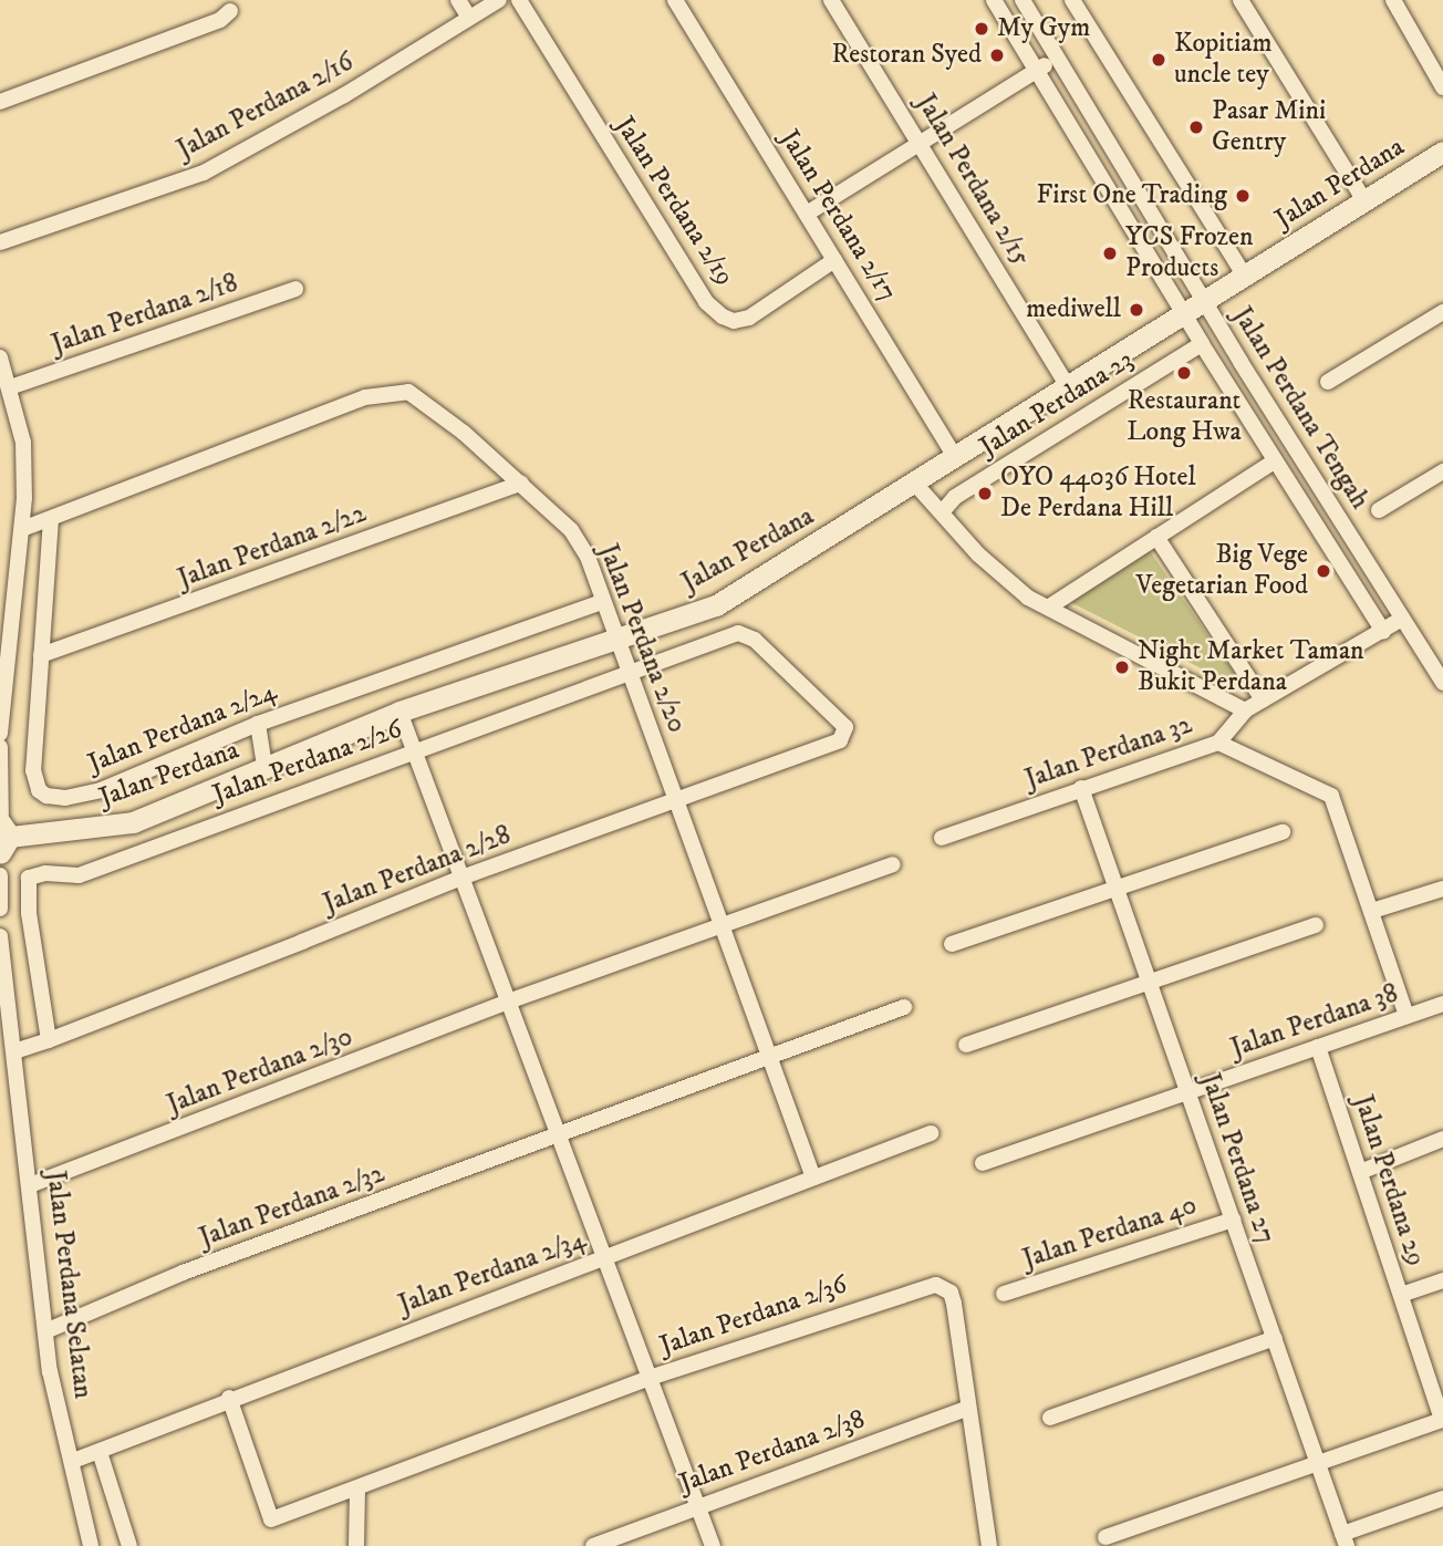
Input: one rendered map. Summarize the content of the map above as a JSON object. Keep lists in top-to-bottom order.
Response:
{
  "streets": {
    "street": [
      "Jalan Perdana 2/16",
      "Jalan Perdana 2/15",
      "Jalan Perdana",
      "Jalan Perdana 2/19",
      "Jalan Perdana 2/17",
      "Jalan Perdana 2/18",
      "Jalan Perdana 23",
      "Jalan Perdana Tengah",
      "Jalan Perdana 2/22",
      "Jalan Perdana 2/20",
      "Jalan Perdana 2/24",
      "Jalan Perdana 32",
      "Jalan Perdana 2/26",
      "Jalan Perdana 2/28",
      "Jalan Perdana 38",
      "Jalan Perdana 2/30",
      "Jalan Perdana 27",
      "Jalan Perdana 29",
      "Jalan Perdana 2/32",
      "Jalan Perdana 40",
      "Jalan Perdana 2/34",
      "Jalan Perdana Selatan",
      "Jalan Perdana 2/36",
      "Jalan Perdana 2/38"
    ]
  },
  "crossings": [
    ["Jalan Perdana 2/15", "Jalan Perdana"],
    ["Jalan Perdana", "Jalan Perdana 2/17"],
    ["Jalan Perdana", "Jalan Perdana Tengah"],
    ["Jalan Perdana", "Jalan Perdana 2/20"],
    ["Jalan Perdana 2/19", "Jalan Perdana 2/17"],
    ["Jalan Perdana 2/22", "Jalan Perdana 2/20"],
    ["Jalan Perdana 2/22", "Jalan Perdana 2/24"],
    ["Jalan Perdana 2/20", "Jalan Perdana 2/24"],
    ["Jalan Perdana 2/20", "Jalan Perdana 2/26"],
    ["Jalan Perdana 2/20", "Jalan Perdana 2/28"],
    ["Jalan Perdana 2/20", "Jalan Perdana 2/30"],
    ["Jalan Perdana 2/20", "Jalan Perdana 2/32"],
    ["Jalan Perdana 2/20", "Jalan Perdana 2/34"],
    ["Jalan Perdana 32", "Jalan Perdana 38"],
    ["Jalan Perdana 32", "Jalan Perdana 27"],
    ["Jalan Perdana 2/26", "Jalan Perdana 2/28"],
    ["Jalan Perdana 2/28", "Jalan Perdana Selatan"],
    ["Jalan Perdana 38", "Jalan Perdana 27"],
    ["Jalan Perdana 38", "Jalan Perdana 29"],
    ["Jalan Perdana 2/30", "Jalan Perdana Selatan"],
    ["Jalan Perdana 27", "Jalan Perdana 40"],
    ["Jalan Perdana 2/32", "Jalan Perdana Selatan"],
    ["Jalan Perdana 2/34", "Jalan Perdana Selatan"],
    ["Jalan Perdana 2/34", "Jalan Perdana 2/36"],
    ["Jalan Perdana 2/36", "Jalan Perdana 2/38"]
  ],
  "places": [
    "My Gym",
    "Restoran Syed",
    "Kopitiam uncle tey",
    "Pasar Mini Gentry",
    "First One Trading",
    "YCS Frozen Products",
    "mediwell",
    "Restaurant Long Hwa",
    "OYO 44036 Hotel De Perdana Hill",
    "Big Vege Vegetarian Food",
    "Night Market Taman Bukit Perdana"
  ]
}
